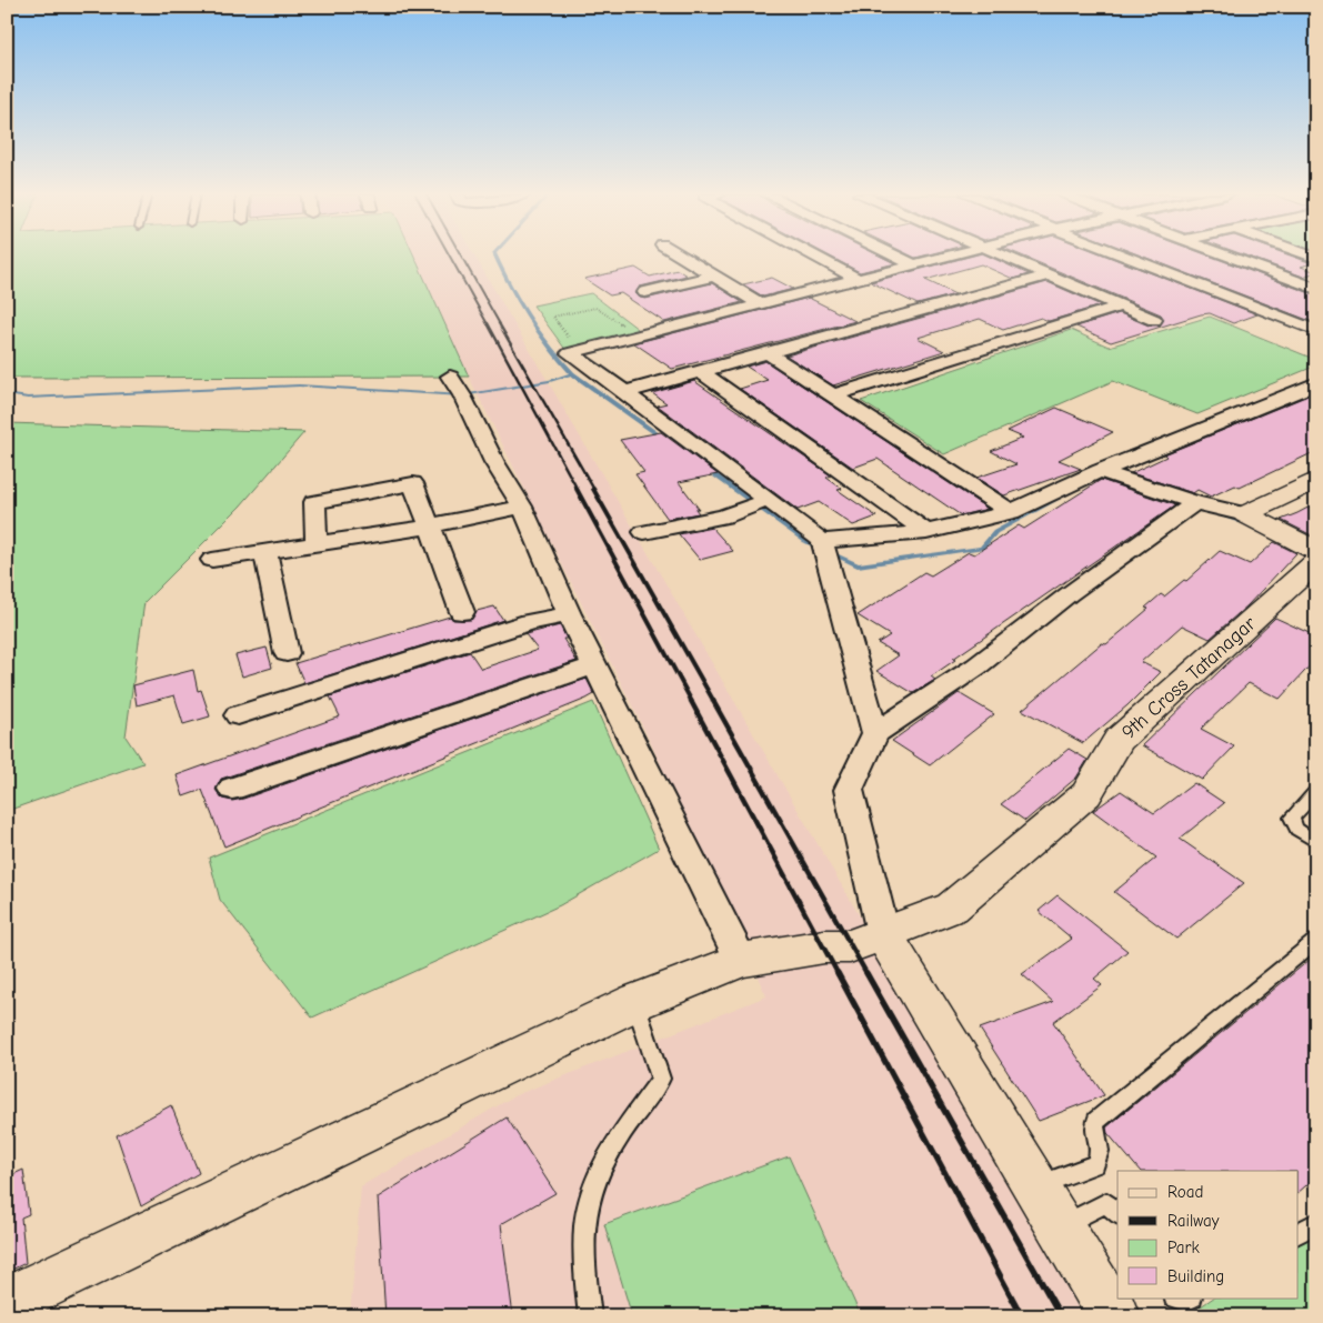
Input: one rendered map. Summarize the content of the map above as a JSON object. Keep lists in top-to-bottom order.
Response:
{
  "streets": {
    "street": ["9th Cross Tatanagar"]
  },
  "legend": [
    "Road",
    "Railway",
    "Park",
    "Building"
  ]
}
